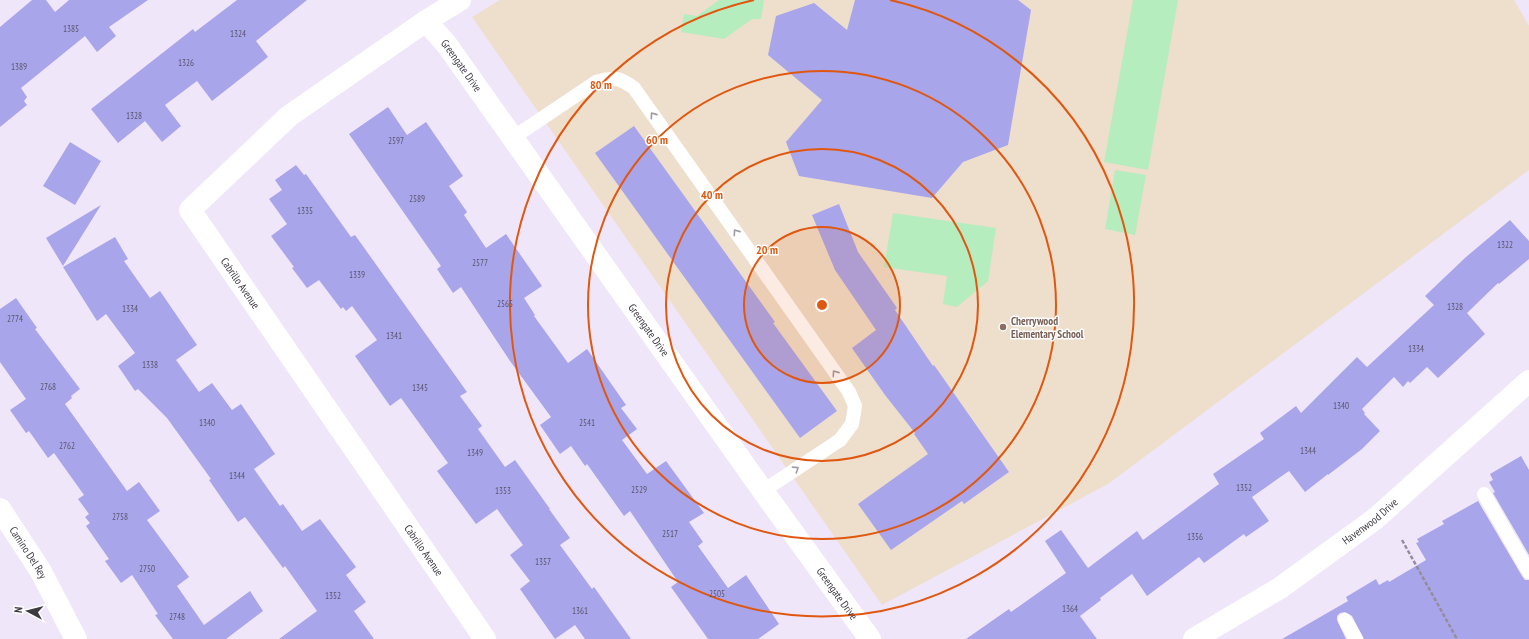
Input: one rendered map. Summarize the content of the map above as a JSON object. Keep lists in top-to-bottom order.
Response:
{
  "streets": {
    "street": [
      "Greengate Drive",
      "Cabrillo Avenue",
      "Havenwood Drive",
      "Camino Del Rey"
    ]
  },
  "crossings": [
    ["Greengate Drive", "Cabrillo Avenue"]
  ],
  "places": ["Cherrywood Elementary School"],
  "house_numbers": [
    "1385",
    "1324",
    "1326",
    "1389",
    "1328",
    "2597",
    "2589",
    "1335",
    "1322",
    "2577",
    "1339",
    "2565",
    "1328",
    "1334",
    "2774",
    "1341",
    "1334",
    "1338",
    "2768",
    "1345",
    "1340",
    "1340",
    "2541",
    "2762",
    "1344",
    "1349",
    "1344",
    "1352",
    "2529",
    "1353",
    "2758",
    "2517",
    "1356",
    "1357",
    "2750",
    "2505",
    "1352",
    "1364",
    "1361",
    "2748"
  ],
  "north": "left",
  "rings": [
    "80 m",
    "60 m",
    "40 m",
    "20 m"
  ]
}
